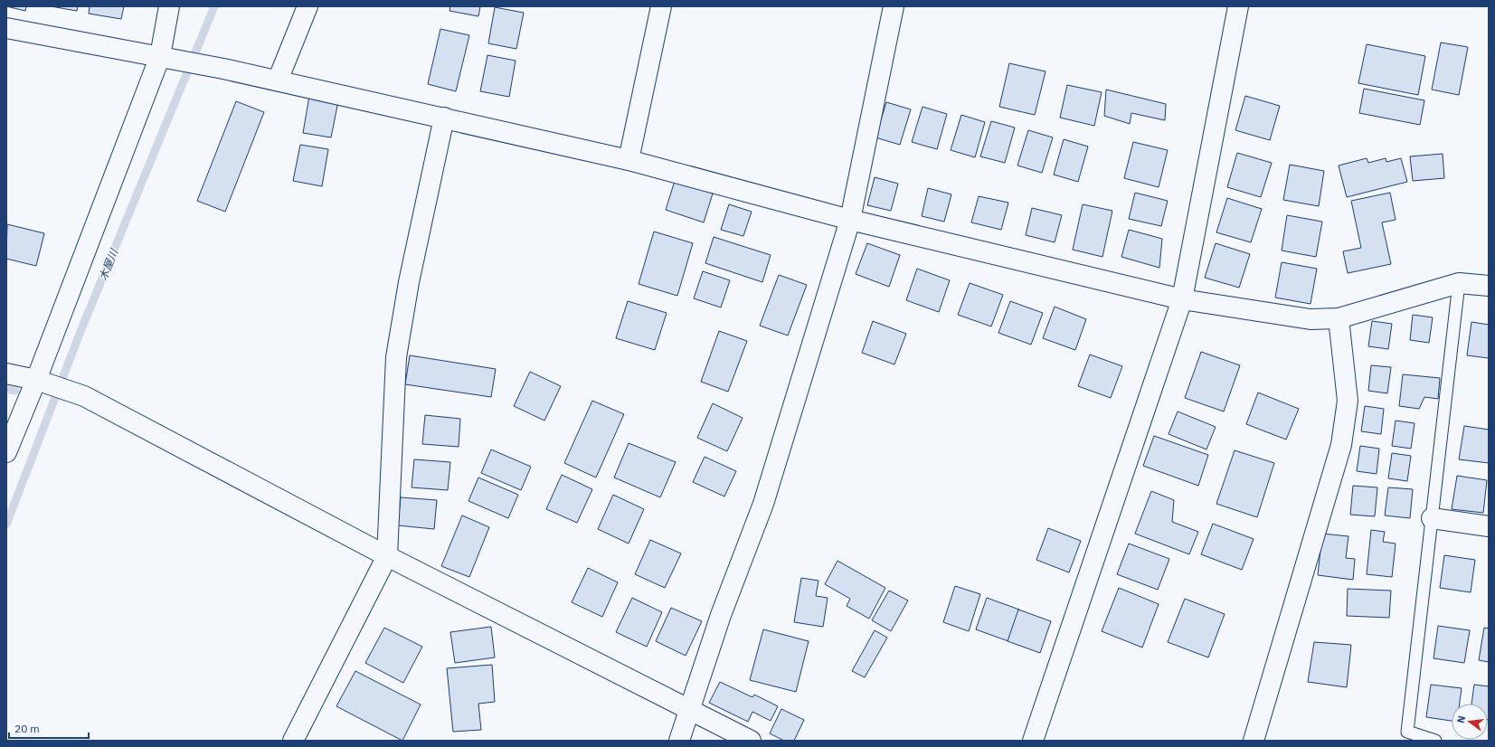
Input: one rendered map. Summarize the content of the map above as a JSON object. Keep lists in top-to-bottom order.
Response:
{
  "water": ["木屋川"],
  "scale_bar": "20 m",
  "north": "left"
}
